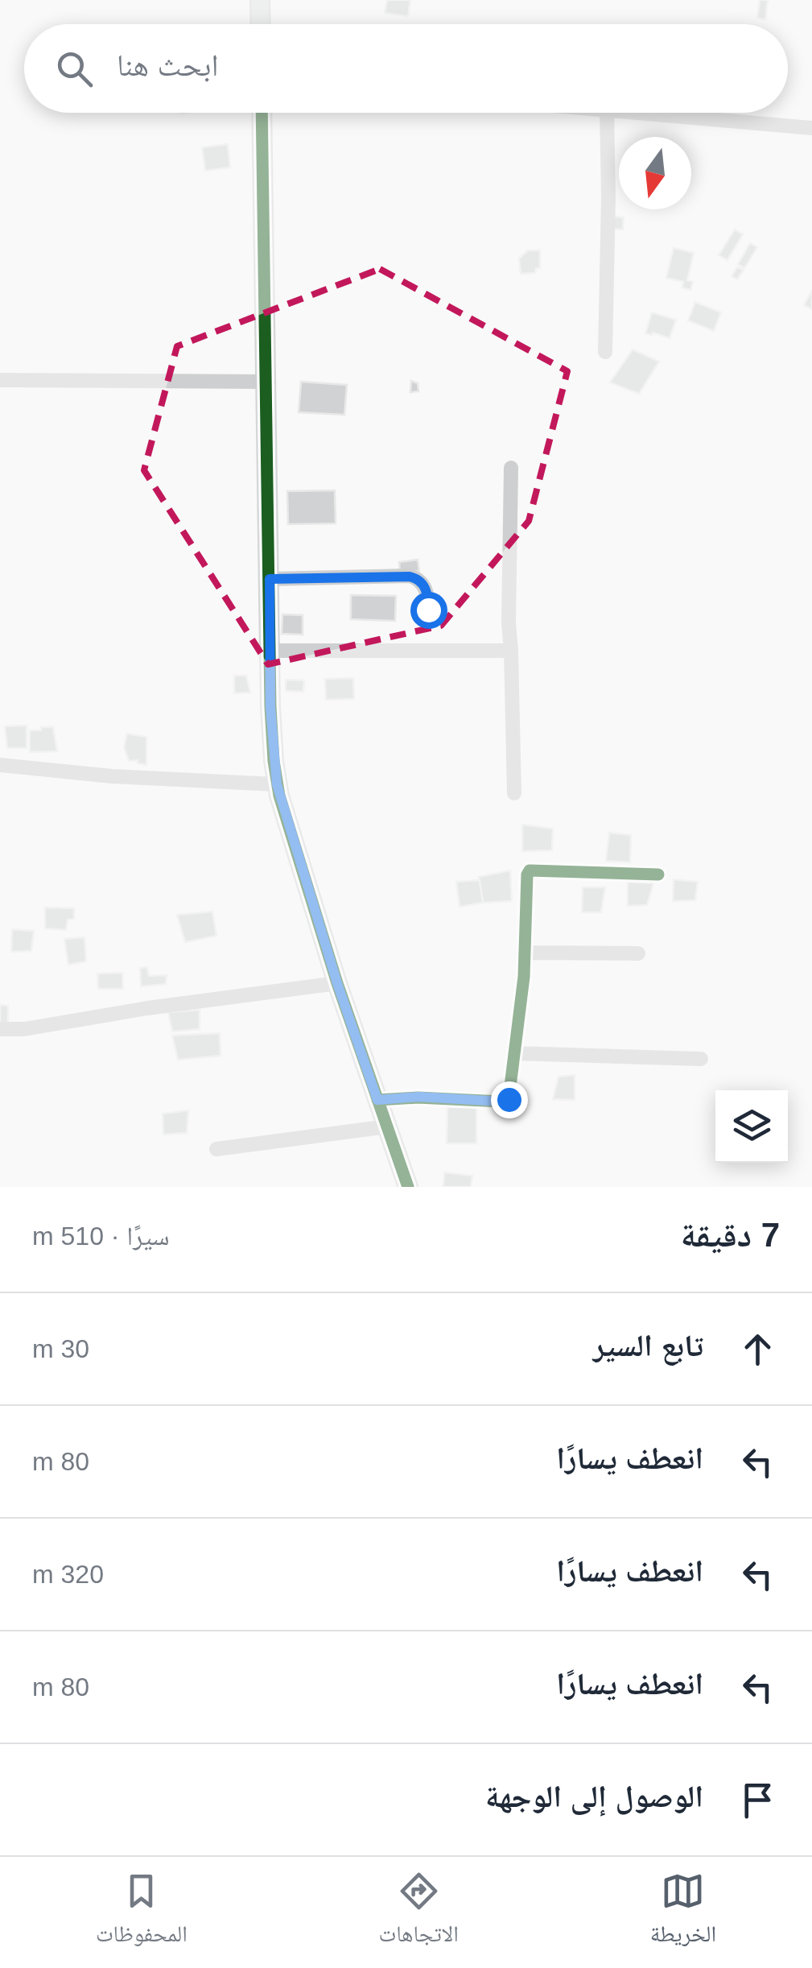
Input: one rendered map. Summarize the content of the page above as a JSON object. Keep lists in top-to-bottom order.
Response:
{
  "north": "bottom",
  "page": {
    "search": "ابحث هنا",
    "heading": ["7 دقيقة", "سيرًا · 510 m"],
    "list": [
      ["تابع السير", "30 m"],
      ["انعطف يسارًا", "80 m"],
      ["انعطف يسارًا", "320 m"],
      ["انعطف يسارًا", "80 m"],
      "الوصول إلى الوجهة"
    ],
    "nav": ["الخريطة", "الاتجاهات", "المحفوظات"]
  }
}
